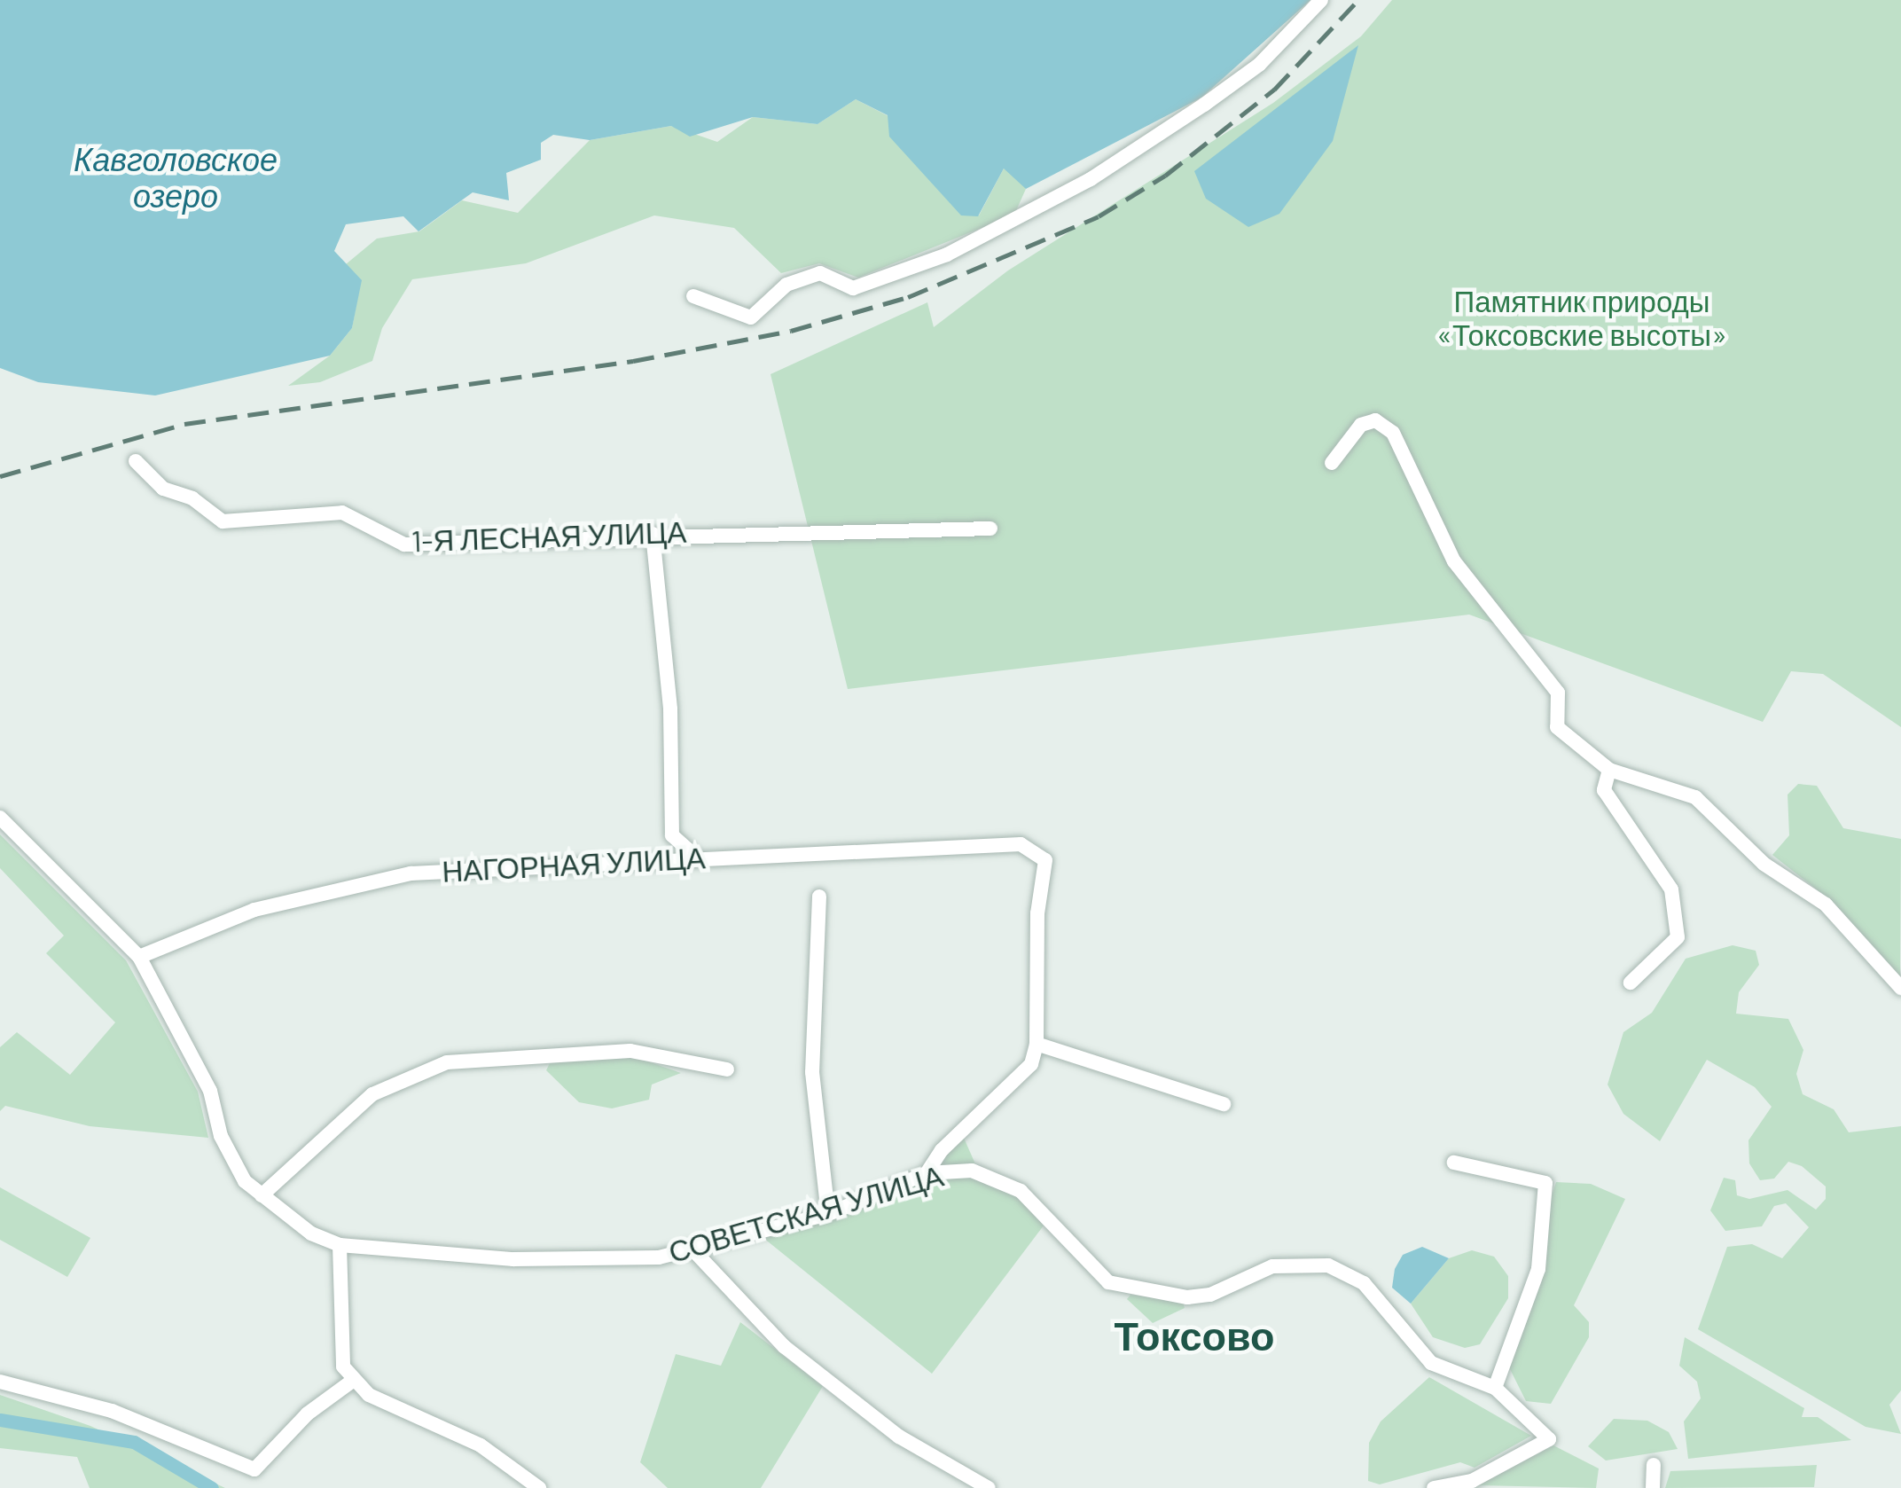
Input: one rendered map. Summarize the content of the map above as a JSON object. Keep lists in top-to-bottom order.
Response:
{
  "streets": {
    "street": ["1-Я ЛЕСНАЯ УЛИЦА", "НАГОРНАЯ УЛИЦА", "СОВЕТСКАЯ УЛИЦА"]
  },
  "districts": ["Токсово"],
  "water": ["Кавголовское озеро"],
  "parks": ["Памятник природы «Токсовские высоты»"]
}
